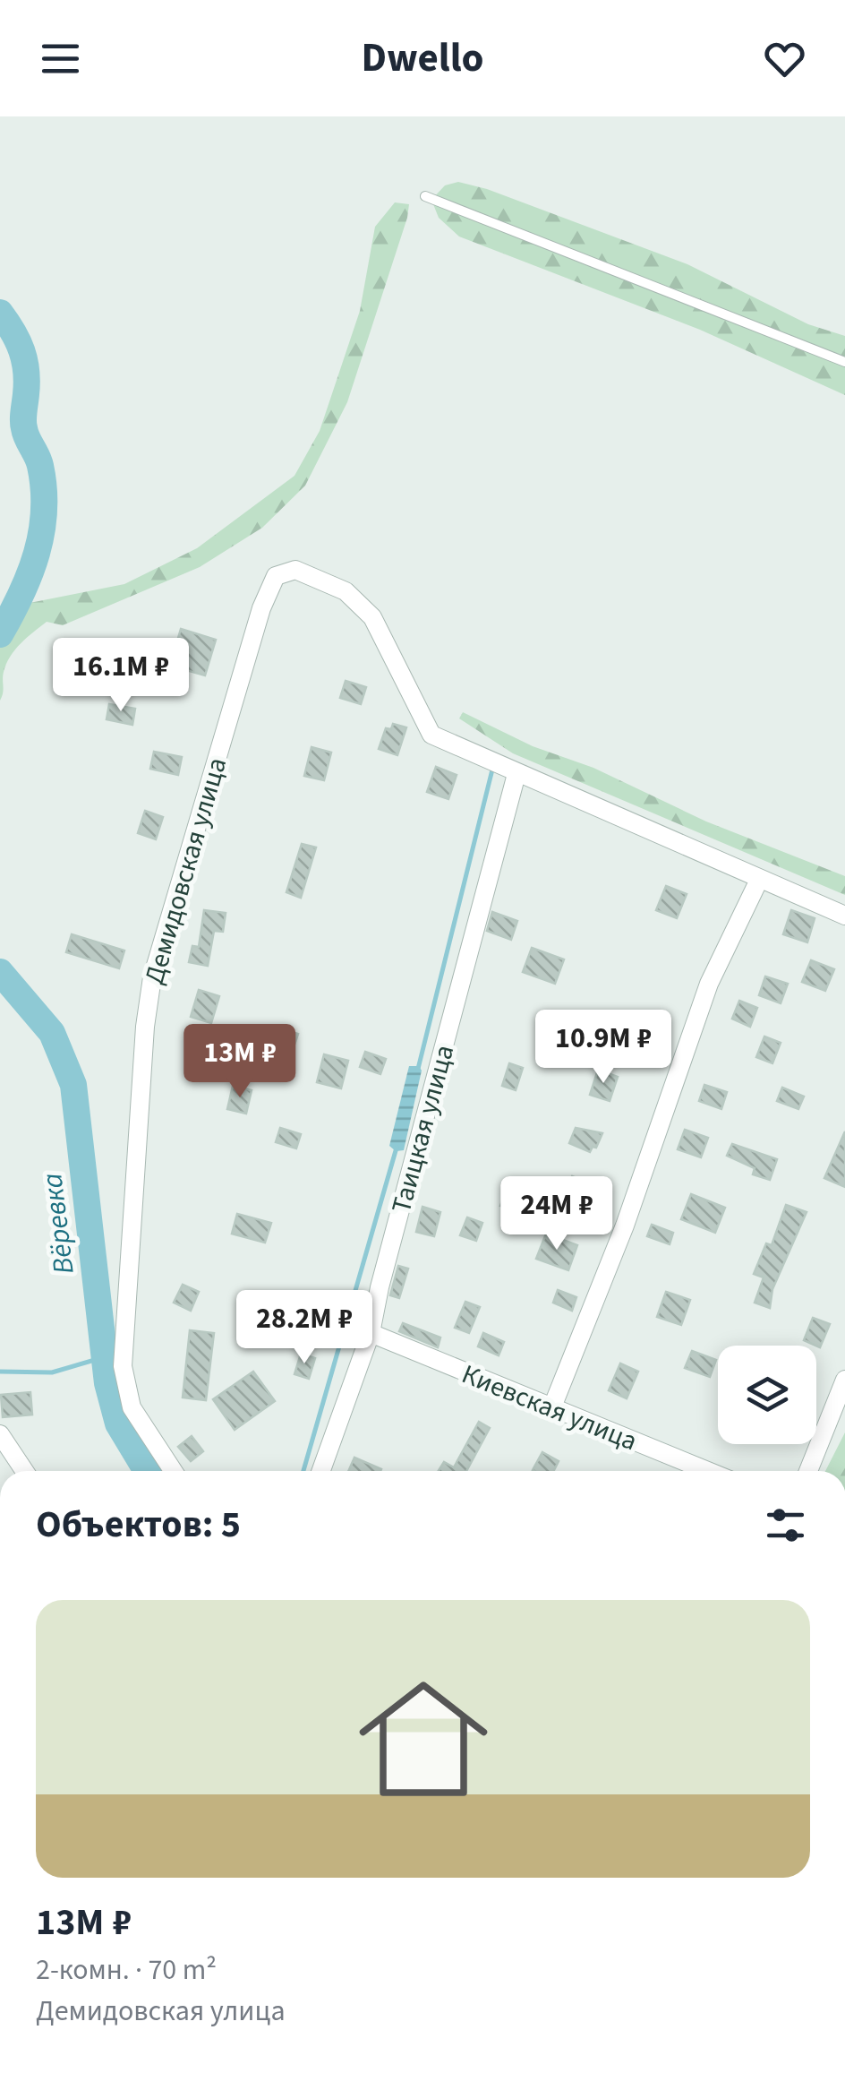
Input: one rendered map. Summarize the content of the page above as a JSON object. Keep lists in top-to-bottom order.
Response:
{
  "streets": {
    "street": ["Демидовская улица", "Таицкая улица", "Киевская улица"]
  },
  "crossings": [
    ["Демидовская улица", "Таицкая улица"],
    ["Таицкая улица", "Киевская улица"]
  ],
  "water": ["Вёревка"],
  "page": {
    "header": "Dwello",
    "price": [
      "16.1M ₽",
      "10.9M ₽",
      "13M ₽",
      "24M ₽",
      "28.2M ₽"
    ],
    "heading": "Объектов: 5",
    "list": [
      {
        "name": "13M ₽",
        "note": "2-комн. · 70 m² · Демидовская улица"
      }
    ]
  }
}
